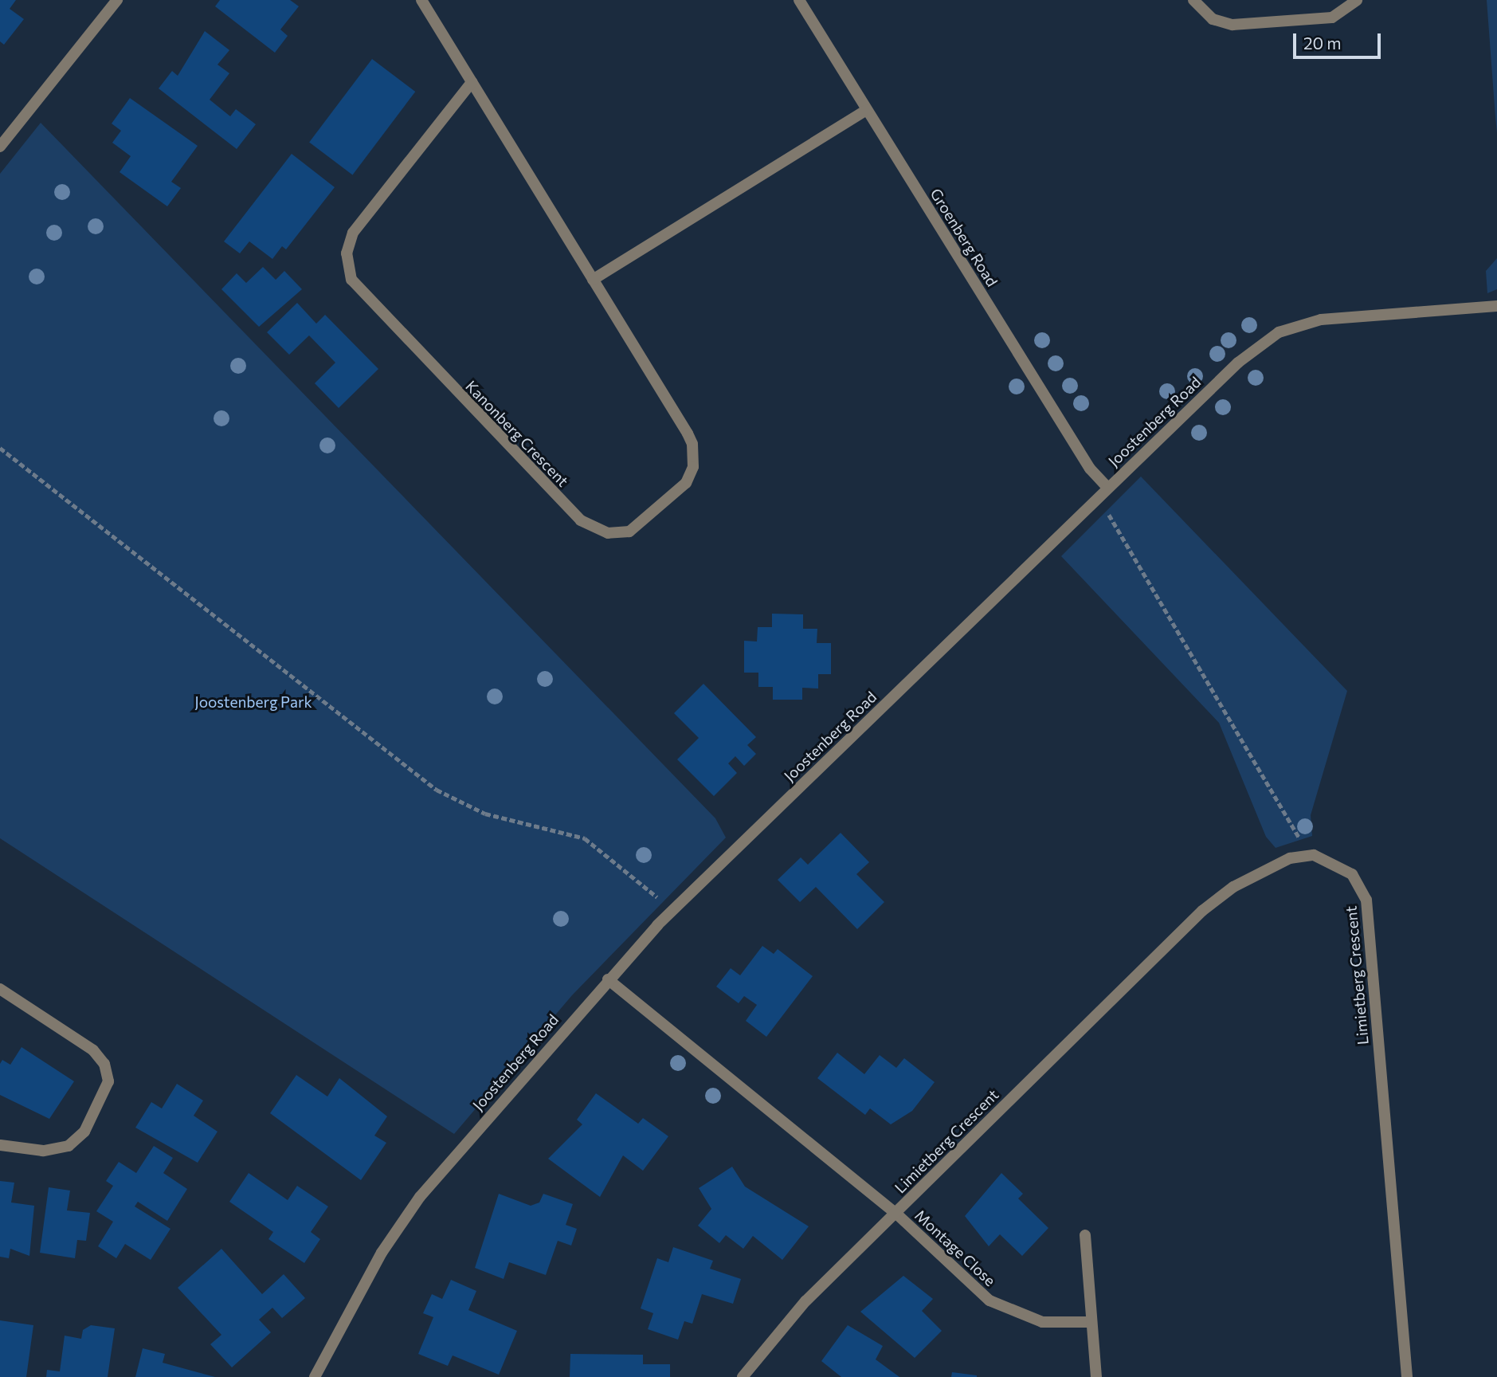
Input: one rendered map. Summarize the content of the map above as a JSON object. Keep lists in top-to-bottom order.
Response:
{
  "streets": {
    "street": [
      "Groenberg Road",
      "Joostenberg Road",
      "Kanonberg Crescent",
      "Limietberg Crescent",
      "Montage Close"
    ]
  },
  "crossings": [
    ["Groenberg Road", "Joostenberg Road"],
    ["Joostenberg Road", "Limietberg Crescent"],
    ["Limietberg Crescent", "Montage Close"]
  ],
  "parks": ["Joostenberg Park"],
  "scale_bar": "20 m"
}
